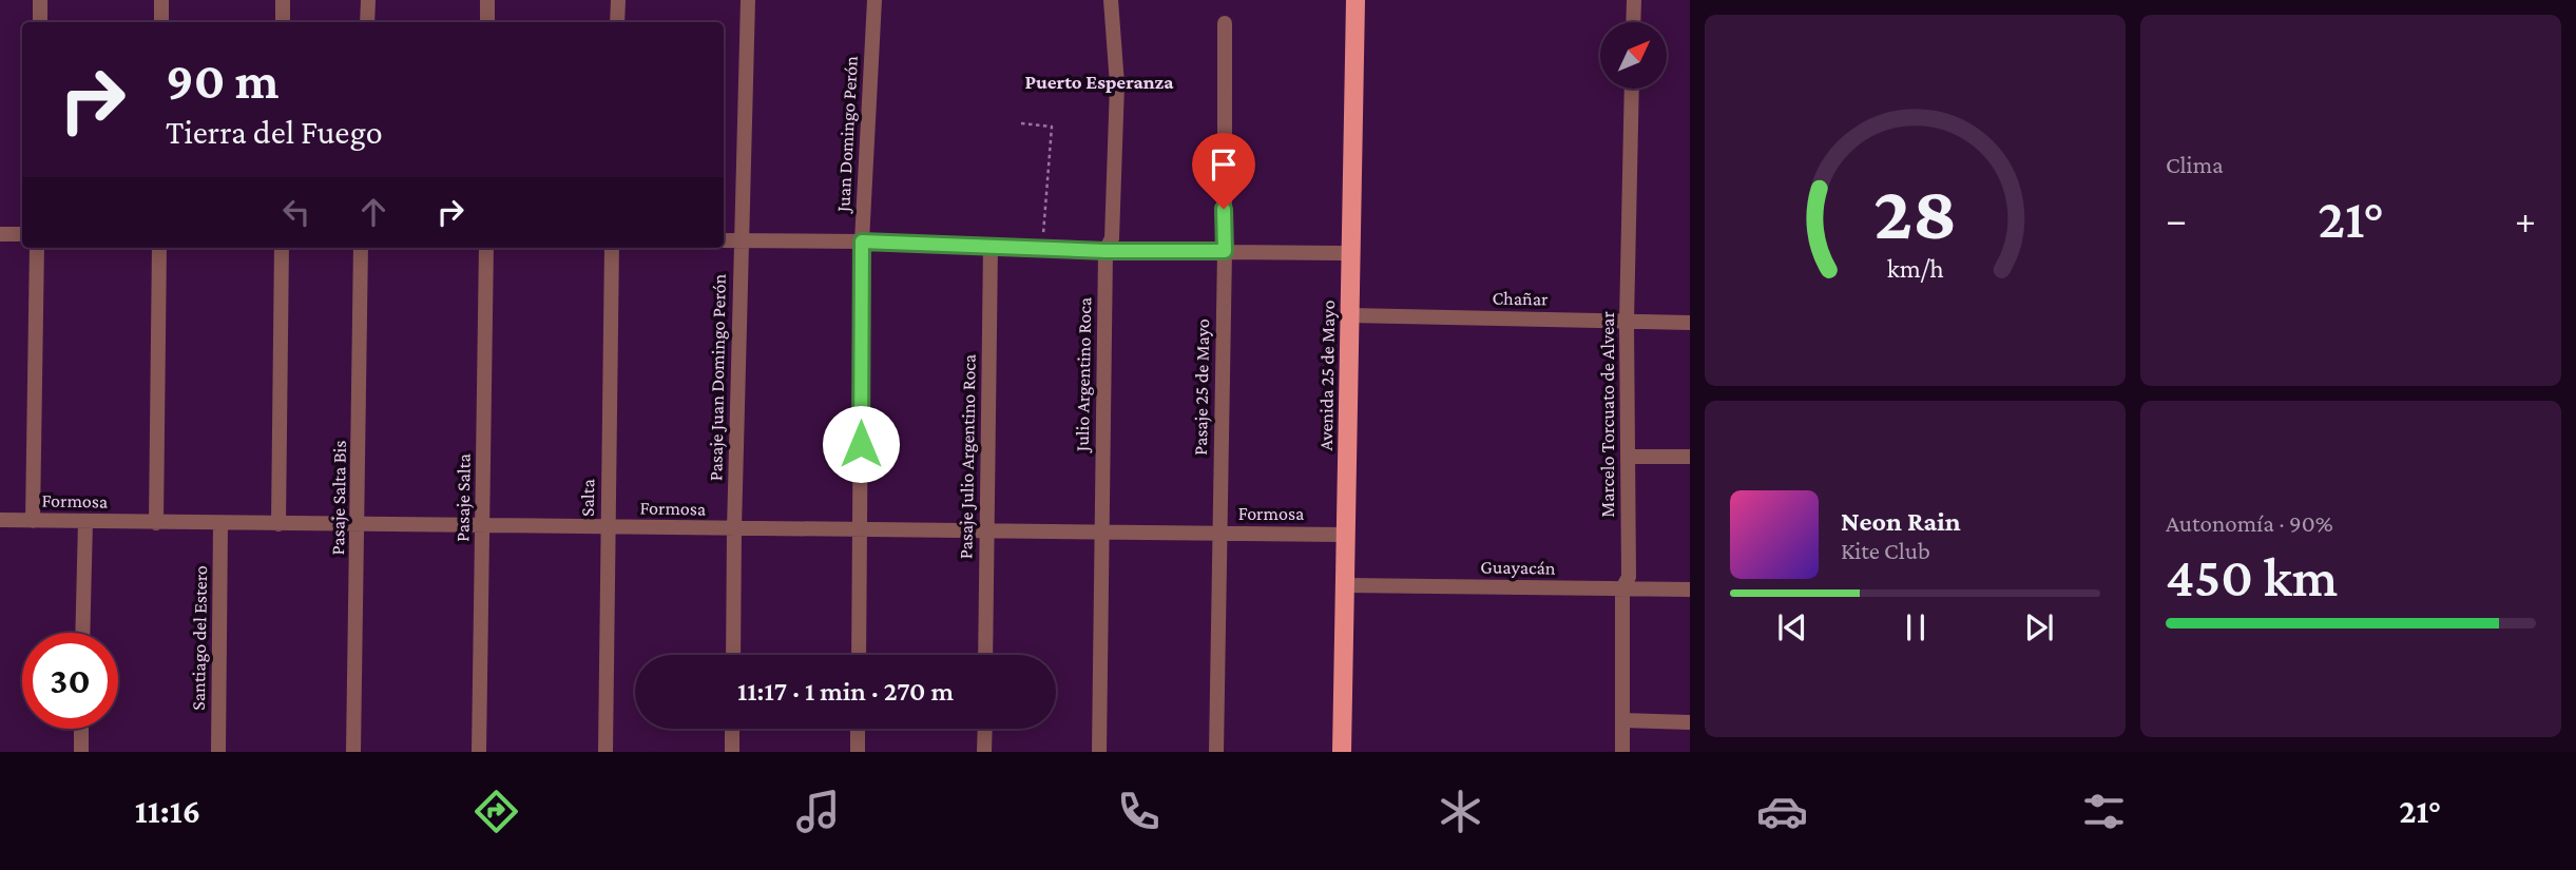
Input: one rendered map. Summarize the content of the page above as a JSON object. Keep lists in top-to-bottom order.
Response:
{
  "streets": {
    "main road": ["Avenida 25 de Mayo"],
    "street": [
      "Juan Domingo Perón",
      "Chañar",
      "Julio Argentino Roca",
      "Pasaje Juan Domingo Perón",
      "Pasaje 25 de Mayo",
      "Marcelo Torcuato de Alvear",
      "Pasaje Julio Argentino Roca",
      "Pasaje Salta Bis",
      "Pasaje Salta",
      "Salta",
      "Formosa",
      "Guayacán",
      "Santiago del Estero"
    ]
  },
  "crossings": [
    ["Juan Domingo Perón", "Formosa"],
    ["Chañar", "Avenida 25 de Mayo"],
    ["Chañar", "Marcelo Torcuato de Alvear"],
    ["Julio Argentino Roca", "Formosa"],
    ["Avenida 25 de Mayo", "Formosa"],
    ["Avenida 25 de Mayo", "Guayacán"],
    ["Pasaje Juan Domingo Perón", "Formosa"],
    ["Pasaje 25 de Mayo", "Formosa"],
    ["Marcelo Torcuato de Alvear", "Guayacán"],
    ["Pasaje Julio Argentino Roca", "Formosa"],
    ["Pasaje Salta Bis", "Formosa"],
    ["Pasaje Salta", "Formosa"],
    ["Salta", "Formosa"],
    ["Formosa", "Santiago del Estero"]
  ],
  "districts": ["Puerto Esperanza"],
  "north": "top right",
  "page": {
    "tile": [
      "Clima",
      ["Autonomía · 90%", "450 km"]
    ],
    "turn": ["90 m", "Tierra del Fuego"],
    "heat": ["−", "21°", "+"],
    "song": ["Neon Rain", "Kite Club"],
    "limit": "30",
    "trip": "11:17 · 1 min · 270 m",
    "tabs": ["11:16", "21°"],
    "gauge": ["28", "km/h"]
  }
}
